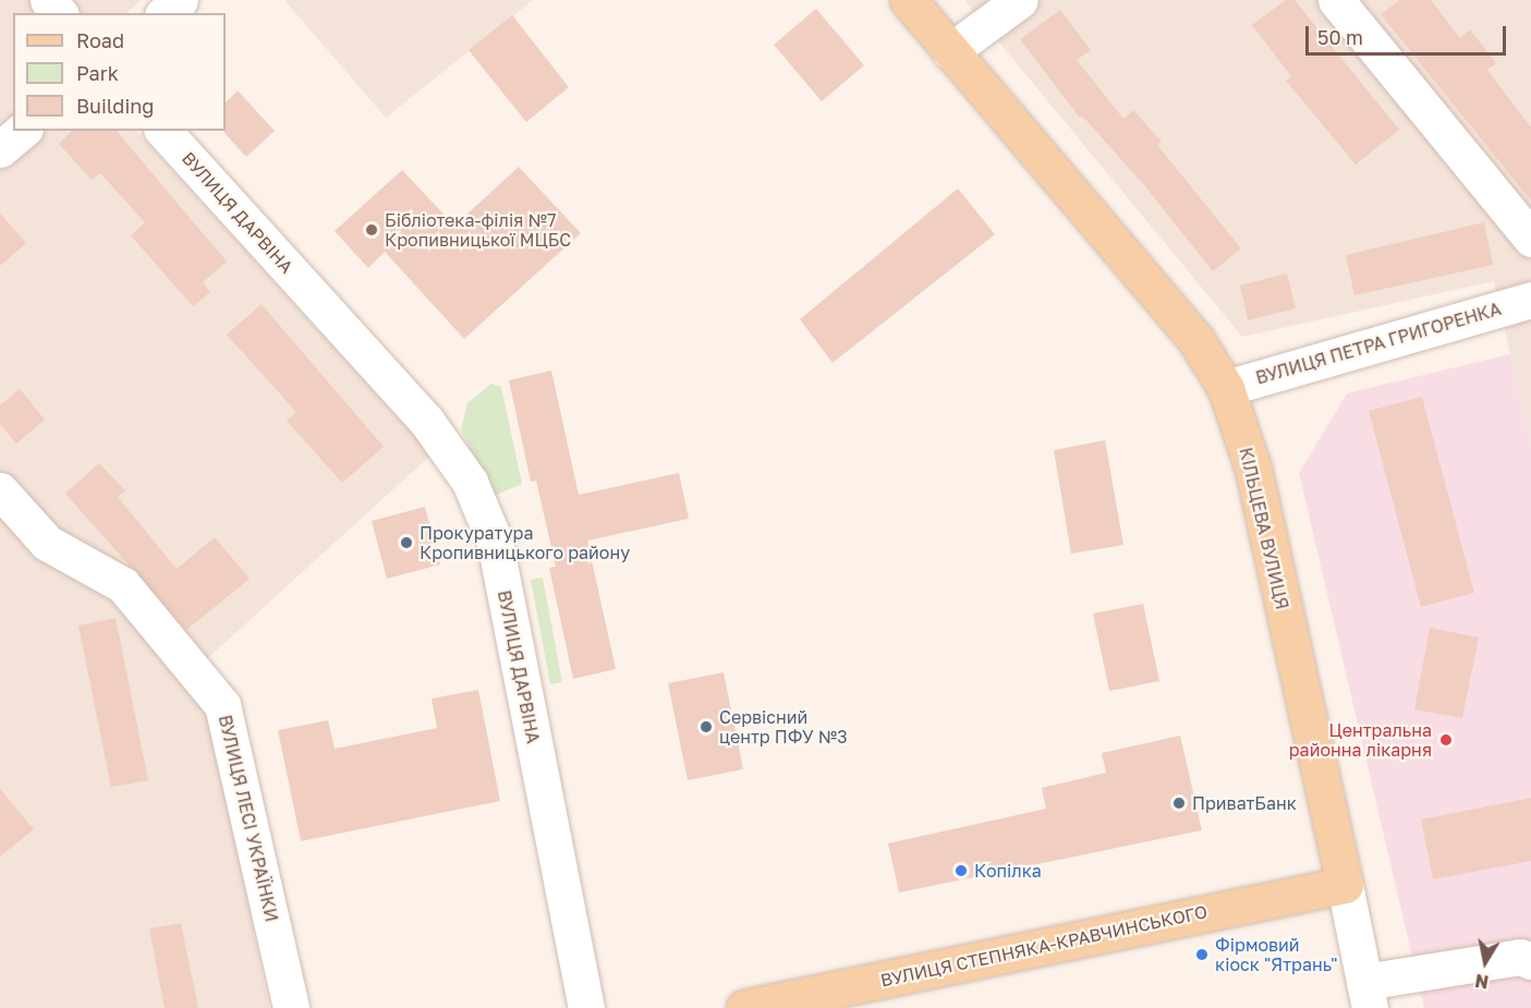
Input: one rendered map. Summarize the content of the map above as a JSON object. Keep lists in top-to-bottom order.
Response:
{
  "streets": {
    "main road": ["КІЛЬЦЕВА ВУЛИЦЯ", "ВУЛИЦЯ СТЕПНЯКА-КРАВЧИНСЬКОГО"],
    "street": ["ВУЛИЦЯ ДАРВІНА", "ВУЛИЦЯ ПЕТРА ГРИГОРЕНКА", "ВУЛИЦЯ ЛЕСІ УКРАЇНКИ"]
  },
  "crossings": [
    ["ВУЛИЦЯ ПЕТРА ГРИГОРЕНКА", "КІЛЬЦЕВА ВУЛИЦЯ"],
    ["КІЛЬЦЕВА ВУЛИЦЯ", "ВУЛИЦЯ СТЕПНЯКА-КРАВЧИНСЬКОГО"]
  ],
  "places": [
    "Бібліотека-філія №7 Кропивницької МЦБС",
    "Прокуратура Кропивницького району",
    "Сервісний центр ПФУ №3",
    "Центральна районна лікарня",
    "ПриватБанк",
    "Копілка",
    "Фірмовий кіоск \"Ятрань\""
  ],
  "legend": ["Road", "Park", "Building"],
  "scale_bar": "50 m",
  "north": "bottom"
}
